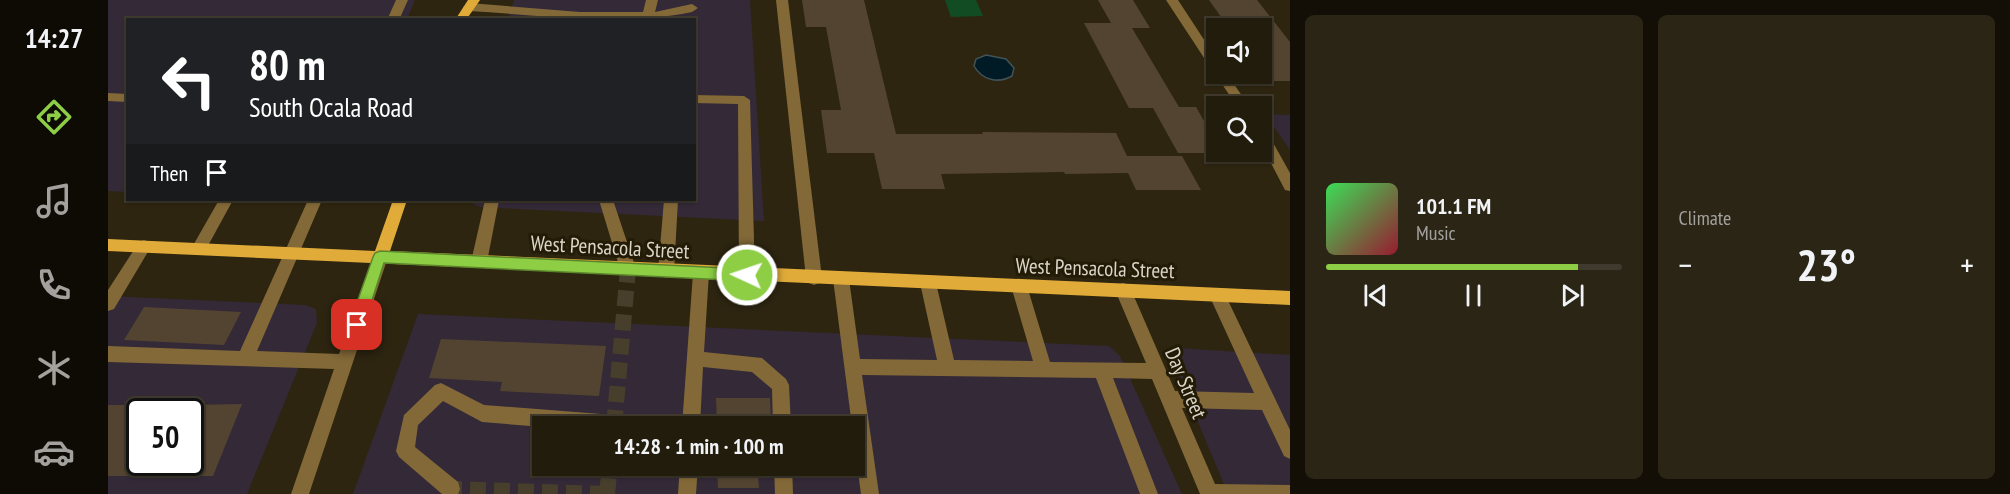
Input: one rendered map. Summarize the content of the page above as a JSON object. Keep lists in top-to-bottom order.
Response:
{
  "streets": {
    "main road": ["West Pensacola Street"],
    "street": ["Day Street"]
  },
  "crossings": [
    ["West Pensacola Street", "Day Street"]
  ],
  "page": {
    "tabs": "14:27",
    "tile": "Climate",
    "turn": ["80 m", "South Ocala Road"],
    "then": "Then",
    "song": ["101.1 FM", "Music"],
    "heat": ["−", "23°", "+"],
    "limit": "50",
    "trip": "14:28 · 1 min · 100 m"
  }
}
